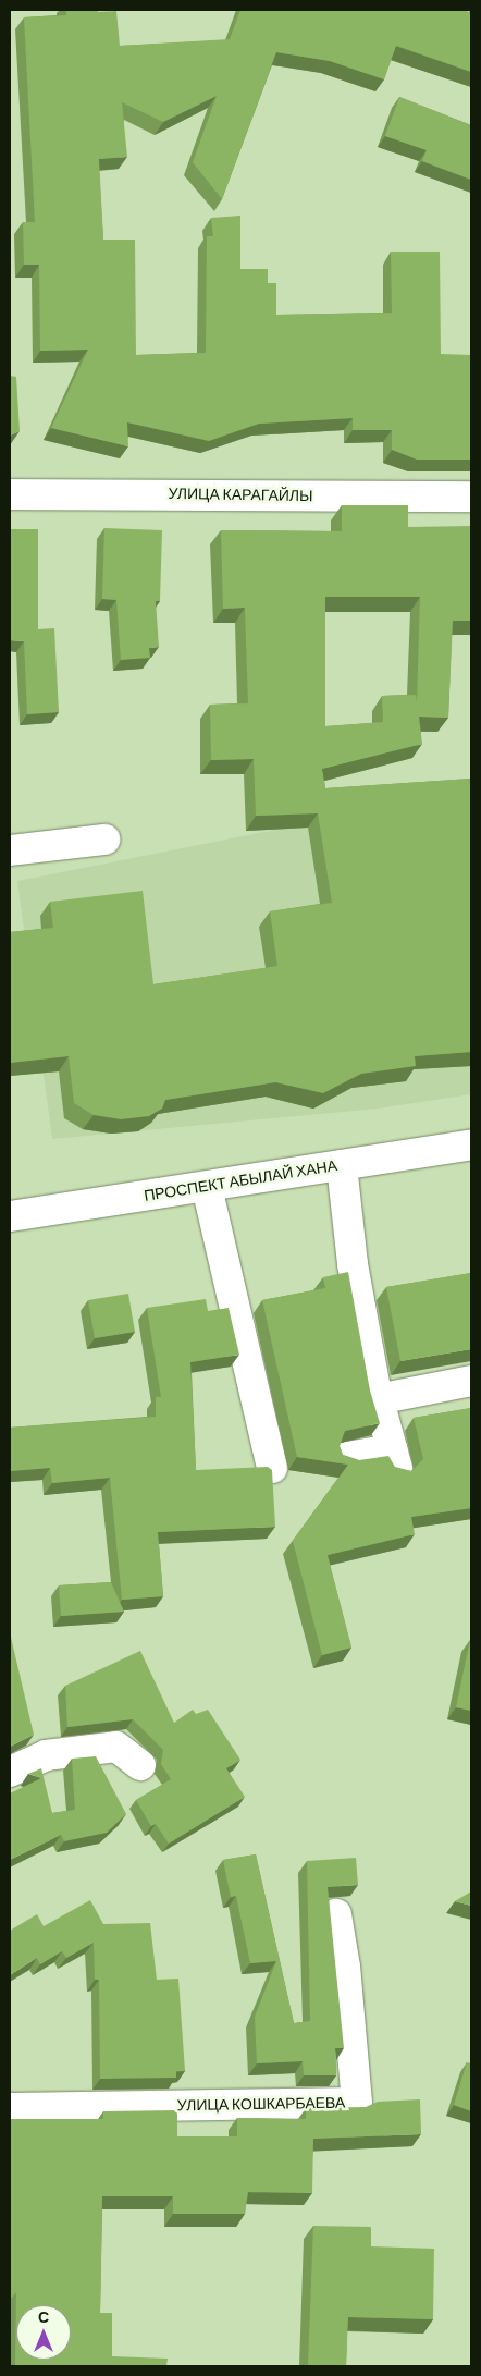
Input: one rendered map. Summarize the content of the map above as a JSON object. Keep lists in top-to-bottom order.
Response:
{
  "streets": {
    "street": ["УЛИЦА КАРАГАЙЛЫ", "ПРОСПЕКТ АБЫЛАЙ ХАНА", "УЛИЦА КОШКАРБАЕВА"]
  },
  "north": "top"
}
